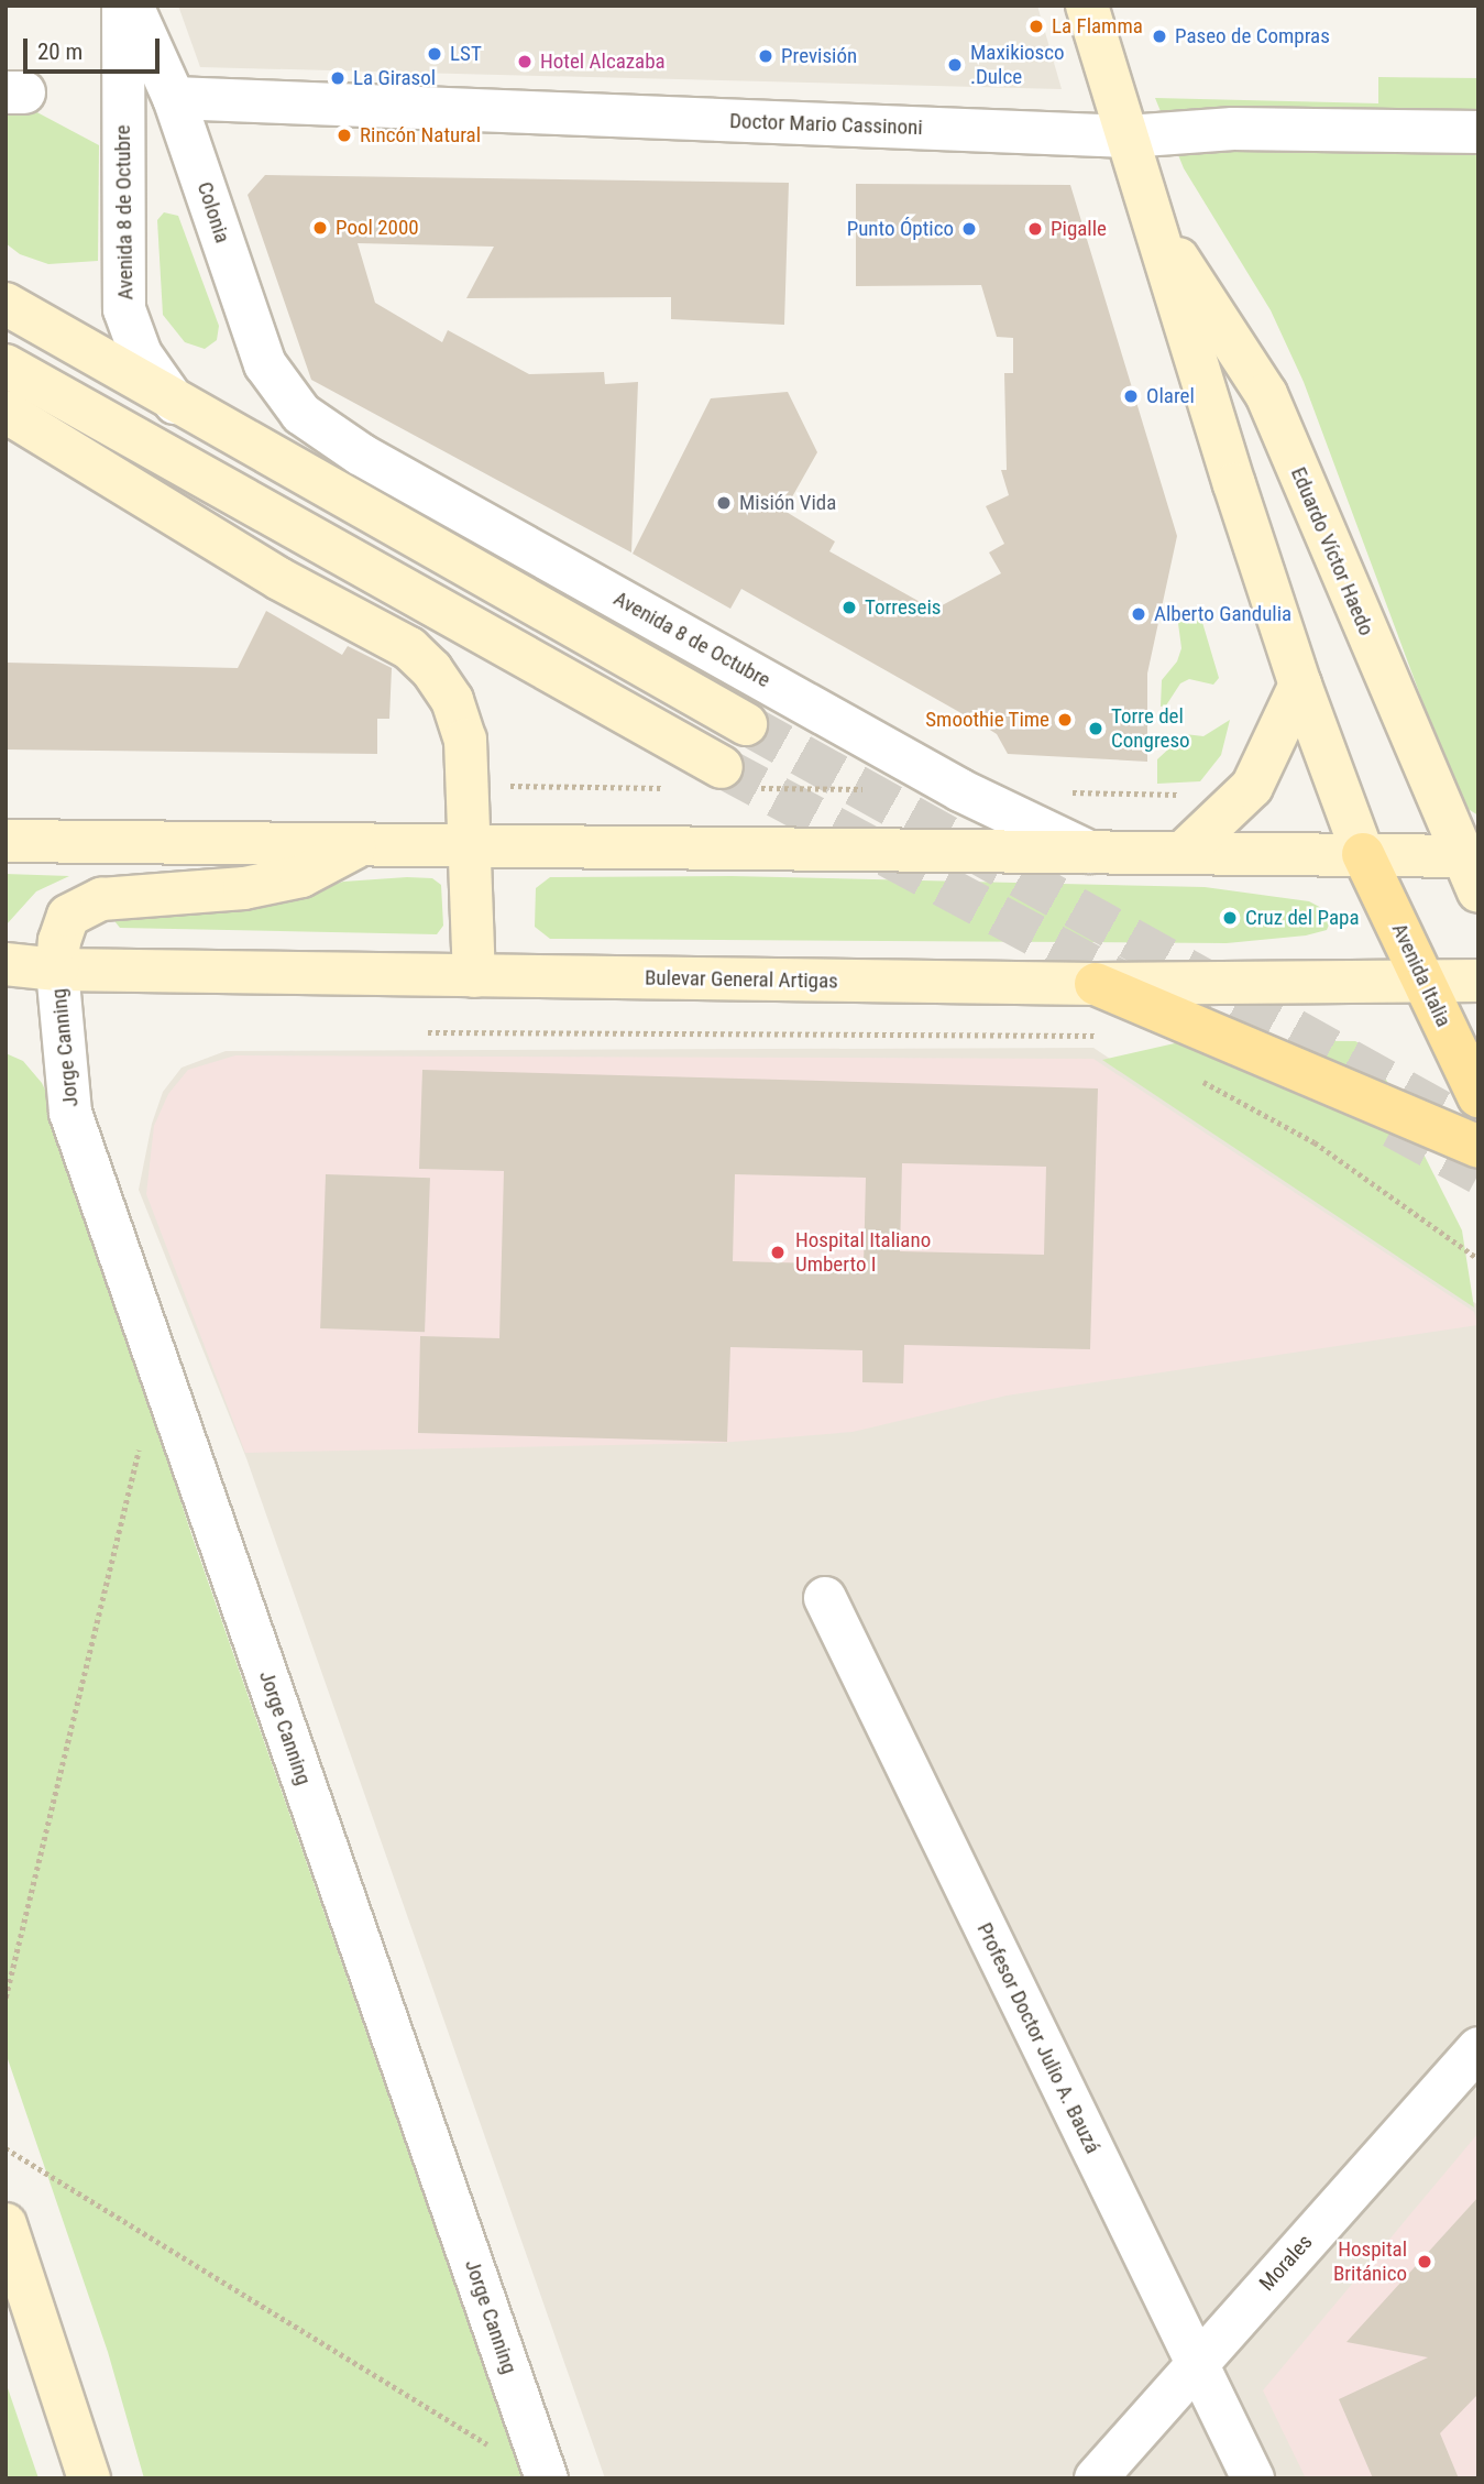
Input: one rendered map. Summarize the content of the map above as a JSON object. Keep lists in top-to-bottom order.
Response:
{
  "streets": {
    "main road": [
      "Avenida 8 de Octubre",
      "Eduardo Víctor Haedo",
      "Avenida Italia",
      "Bulevar General Artigas"
    ],
    "street": [
      "Doctor Mario Cassinoni",
      "Colonia",
      "Jorge Canning",
      "Profesor Doctor Julio A. Bauzá",
      "Morales"
    ]
  },
  "crossings": [
    ["Doctor Mario Cassinoni", "Colonia"],
    ["Doctor Mario Cassinoni", "Eduardo Víctor Haedo"],
    ["Avenida 8 de Octubre", "Colonia"],
    ["Eduardo Víctor Haedo", "Avenida Italia"],
    ["Avenida Italia", "Bulevar General Artigas"],
    ["Bulevar General Artigas", "Jorge Canning"],
    ["Profesor Doctor Julio A. Bauzá", "Morales"]
  ],
  "places": [
    "La Flamma",
    "Paseo de Compras",
    "LST",
    "Previsión",
    "Hotel Alcazaba",
    "Maxikiosco .Dulce",
    "La Girasol",
    "Rincón Natural",
    "Pool 2000",
    "Punto Óptico",
    "Pigalle",
    "Olarel",
    "Misión Vida",
    "Torreseis",
    "Alberto Gandulia",
    "Smoothie Time",
    "Torre del Congreso",
    "Cruz del Papa",
    "Hospital Italiano Umberto I",
    "Hospital Británico"
  ],
  "scale_bar": "20 m"
}
